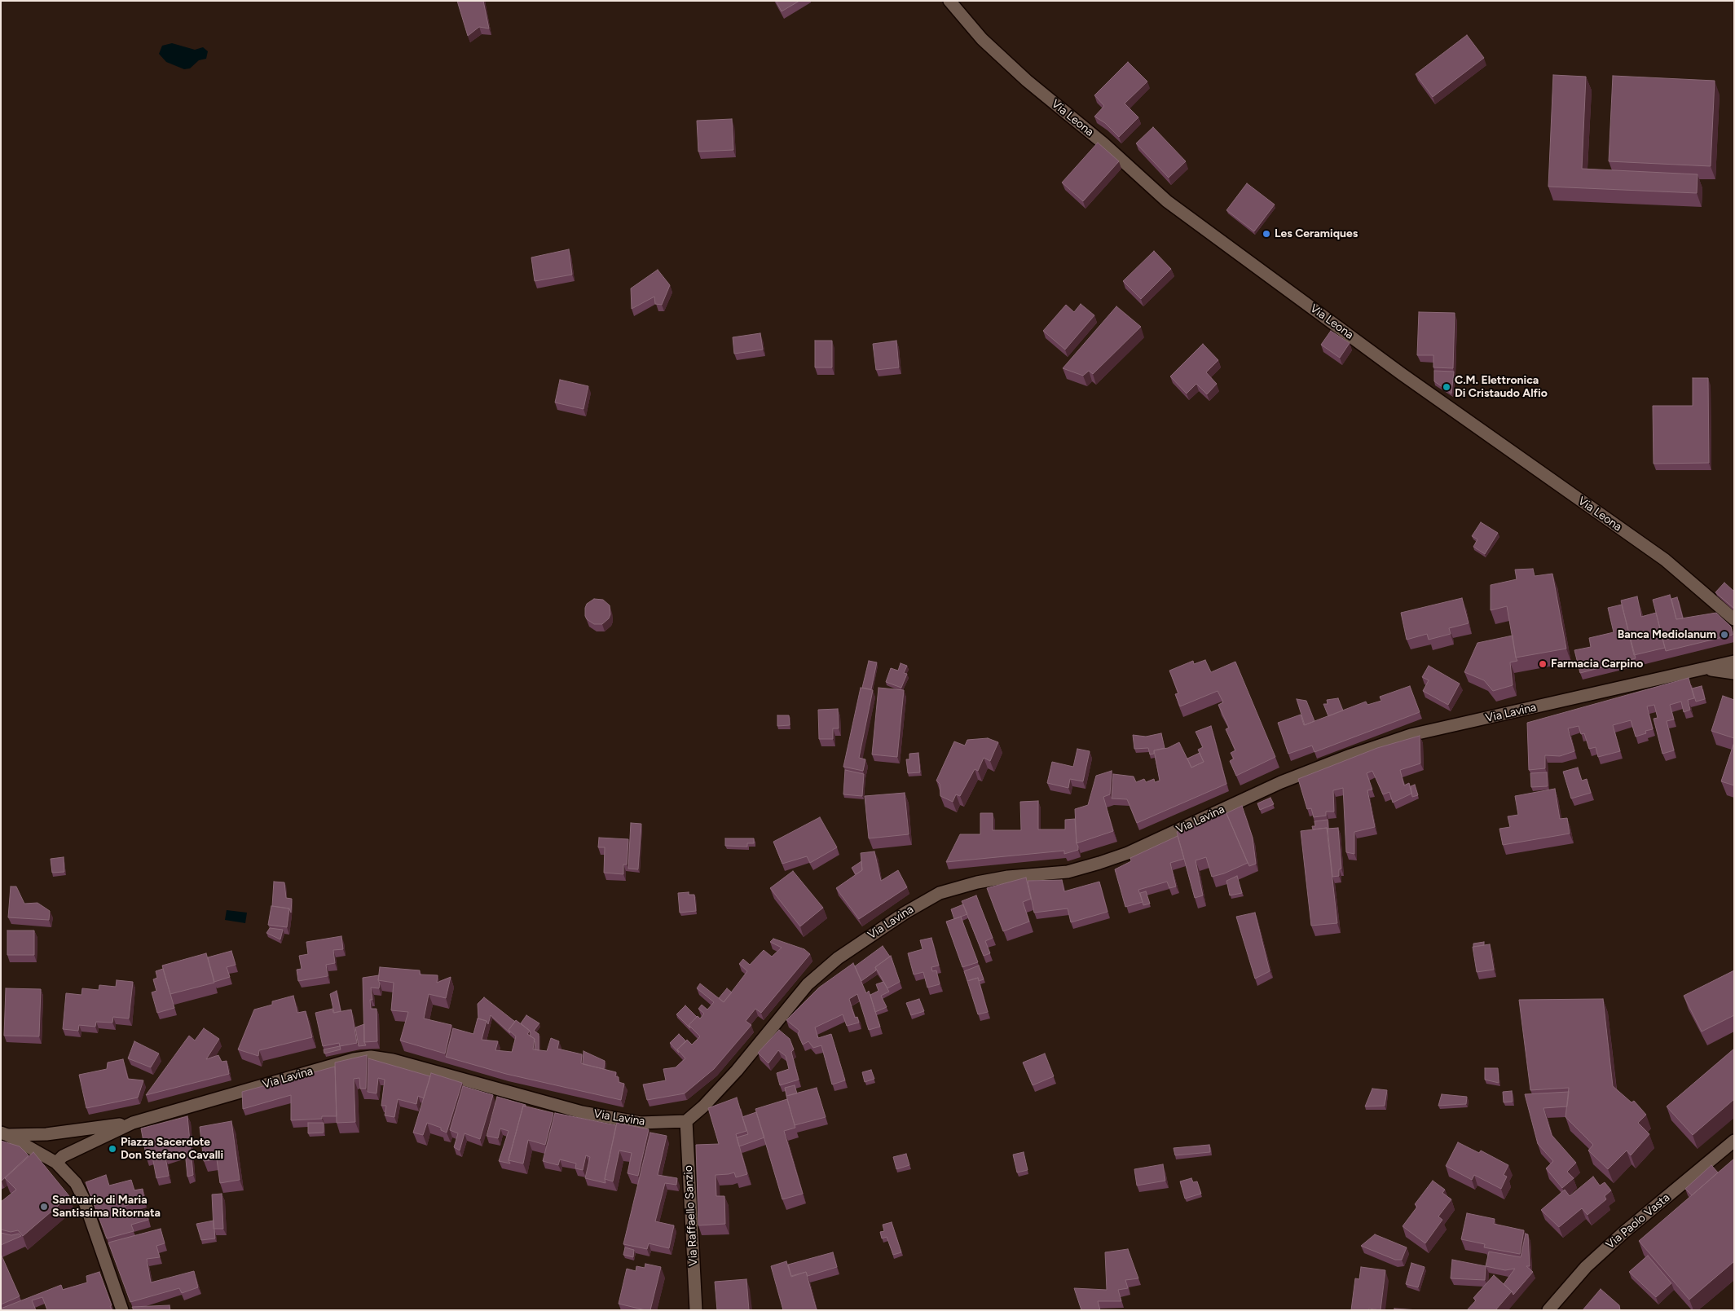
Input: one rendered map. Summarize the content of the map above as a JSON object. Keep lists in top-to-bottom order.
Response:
{
  "streets": {
    "street": [
      "Via Leona",
      "Via Lavina",
      "Via Raffaello Sanzio",
      "Via Paolo Vasta"
    ]
  },
  "crossings": [
    ["Via Lavina", "Via Raffaello Sanzio"]
  ],
  "places": [
    "Les Ceramiques",
    "C.M. Elettronica Di Cristaudo Alfio",
    "Banca Mediolanum",
    "Farmacia Carpino",
    "Piazza Sacerdote Don Stefano Cavalli",
    "Santuario di Maria Santissima Ritornata"
  ]
}
